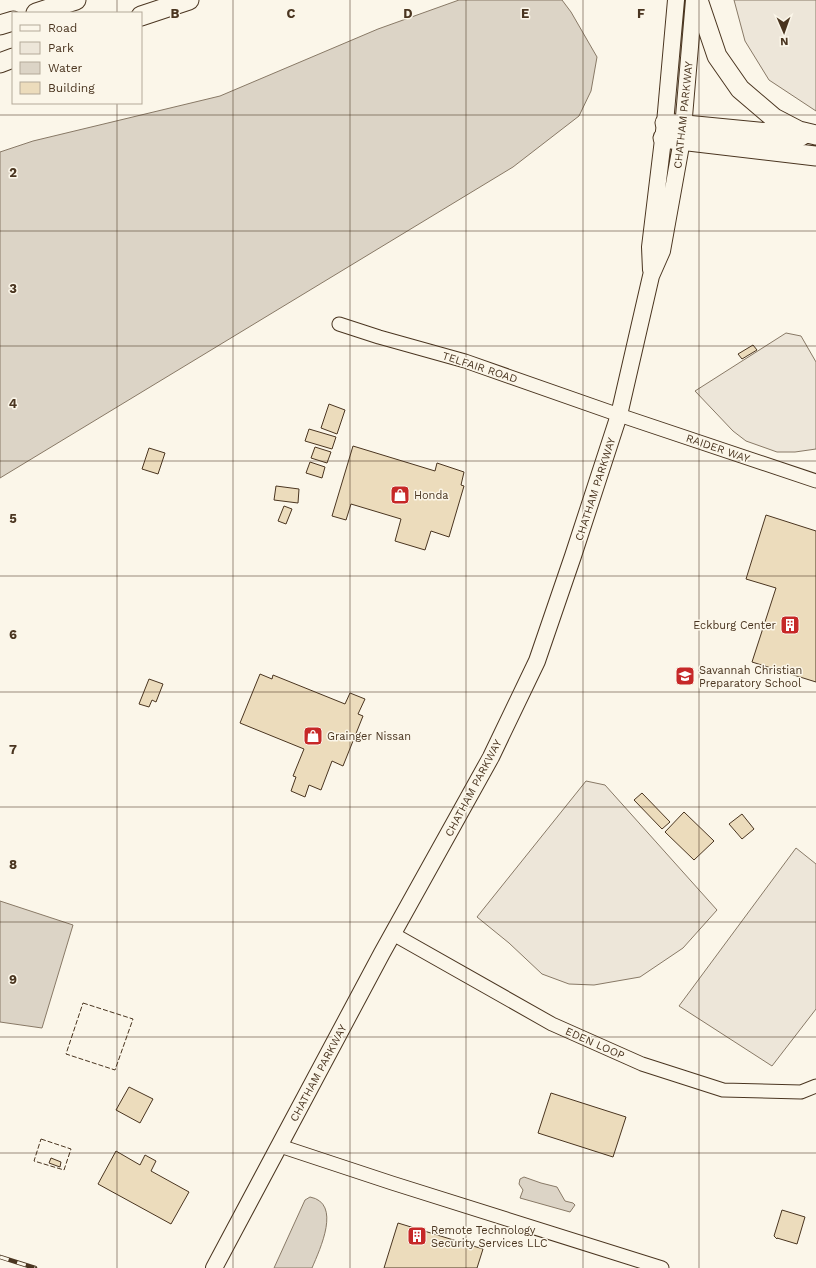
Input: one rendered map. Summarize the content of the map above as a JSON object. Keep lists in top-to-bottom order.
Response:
{
  "streets": {
    "main road": ["CHATHAM PARKWAY"],
    "street": ["TELFAIR ROAD", "RAIDER WAY", "EDEN LOOP"]
  },
  "crossings": [
    ["CHATHAM PARKWAY", "TELFAIR ROAD"],
    ["CHATHAM PARKWAY", "RAIDER WAY"],
    ["CHATHAM PARKWAY", "EDEN LOOP"],
    ["TELFAIR ROAD", "RAIDER WAY"]
  ],
  "places": {
    "shop": ["Honda", "Grainger Nissan"],
    "building": ["Eckburg Center", "Remote Technology Security Services LLC"],
    "school or university": ["Savannah Christian Preparatory School"]
  },
  "legend": [
    "Road",
    "Park",
    "Water",
    "Building"
  ],
  "north": "bottom",
  "grid": {
    "columns": [
      "B",
      "C",
      "D",
      "E",
      "F"
    ],
    "rows": [
      "2",
      "3",
      "4",
      "5",
      "6",
      "7",
      "8",
      "9"
    ]
  }
}
